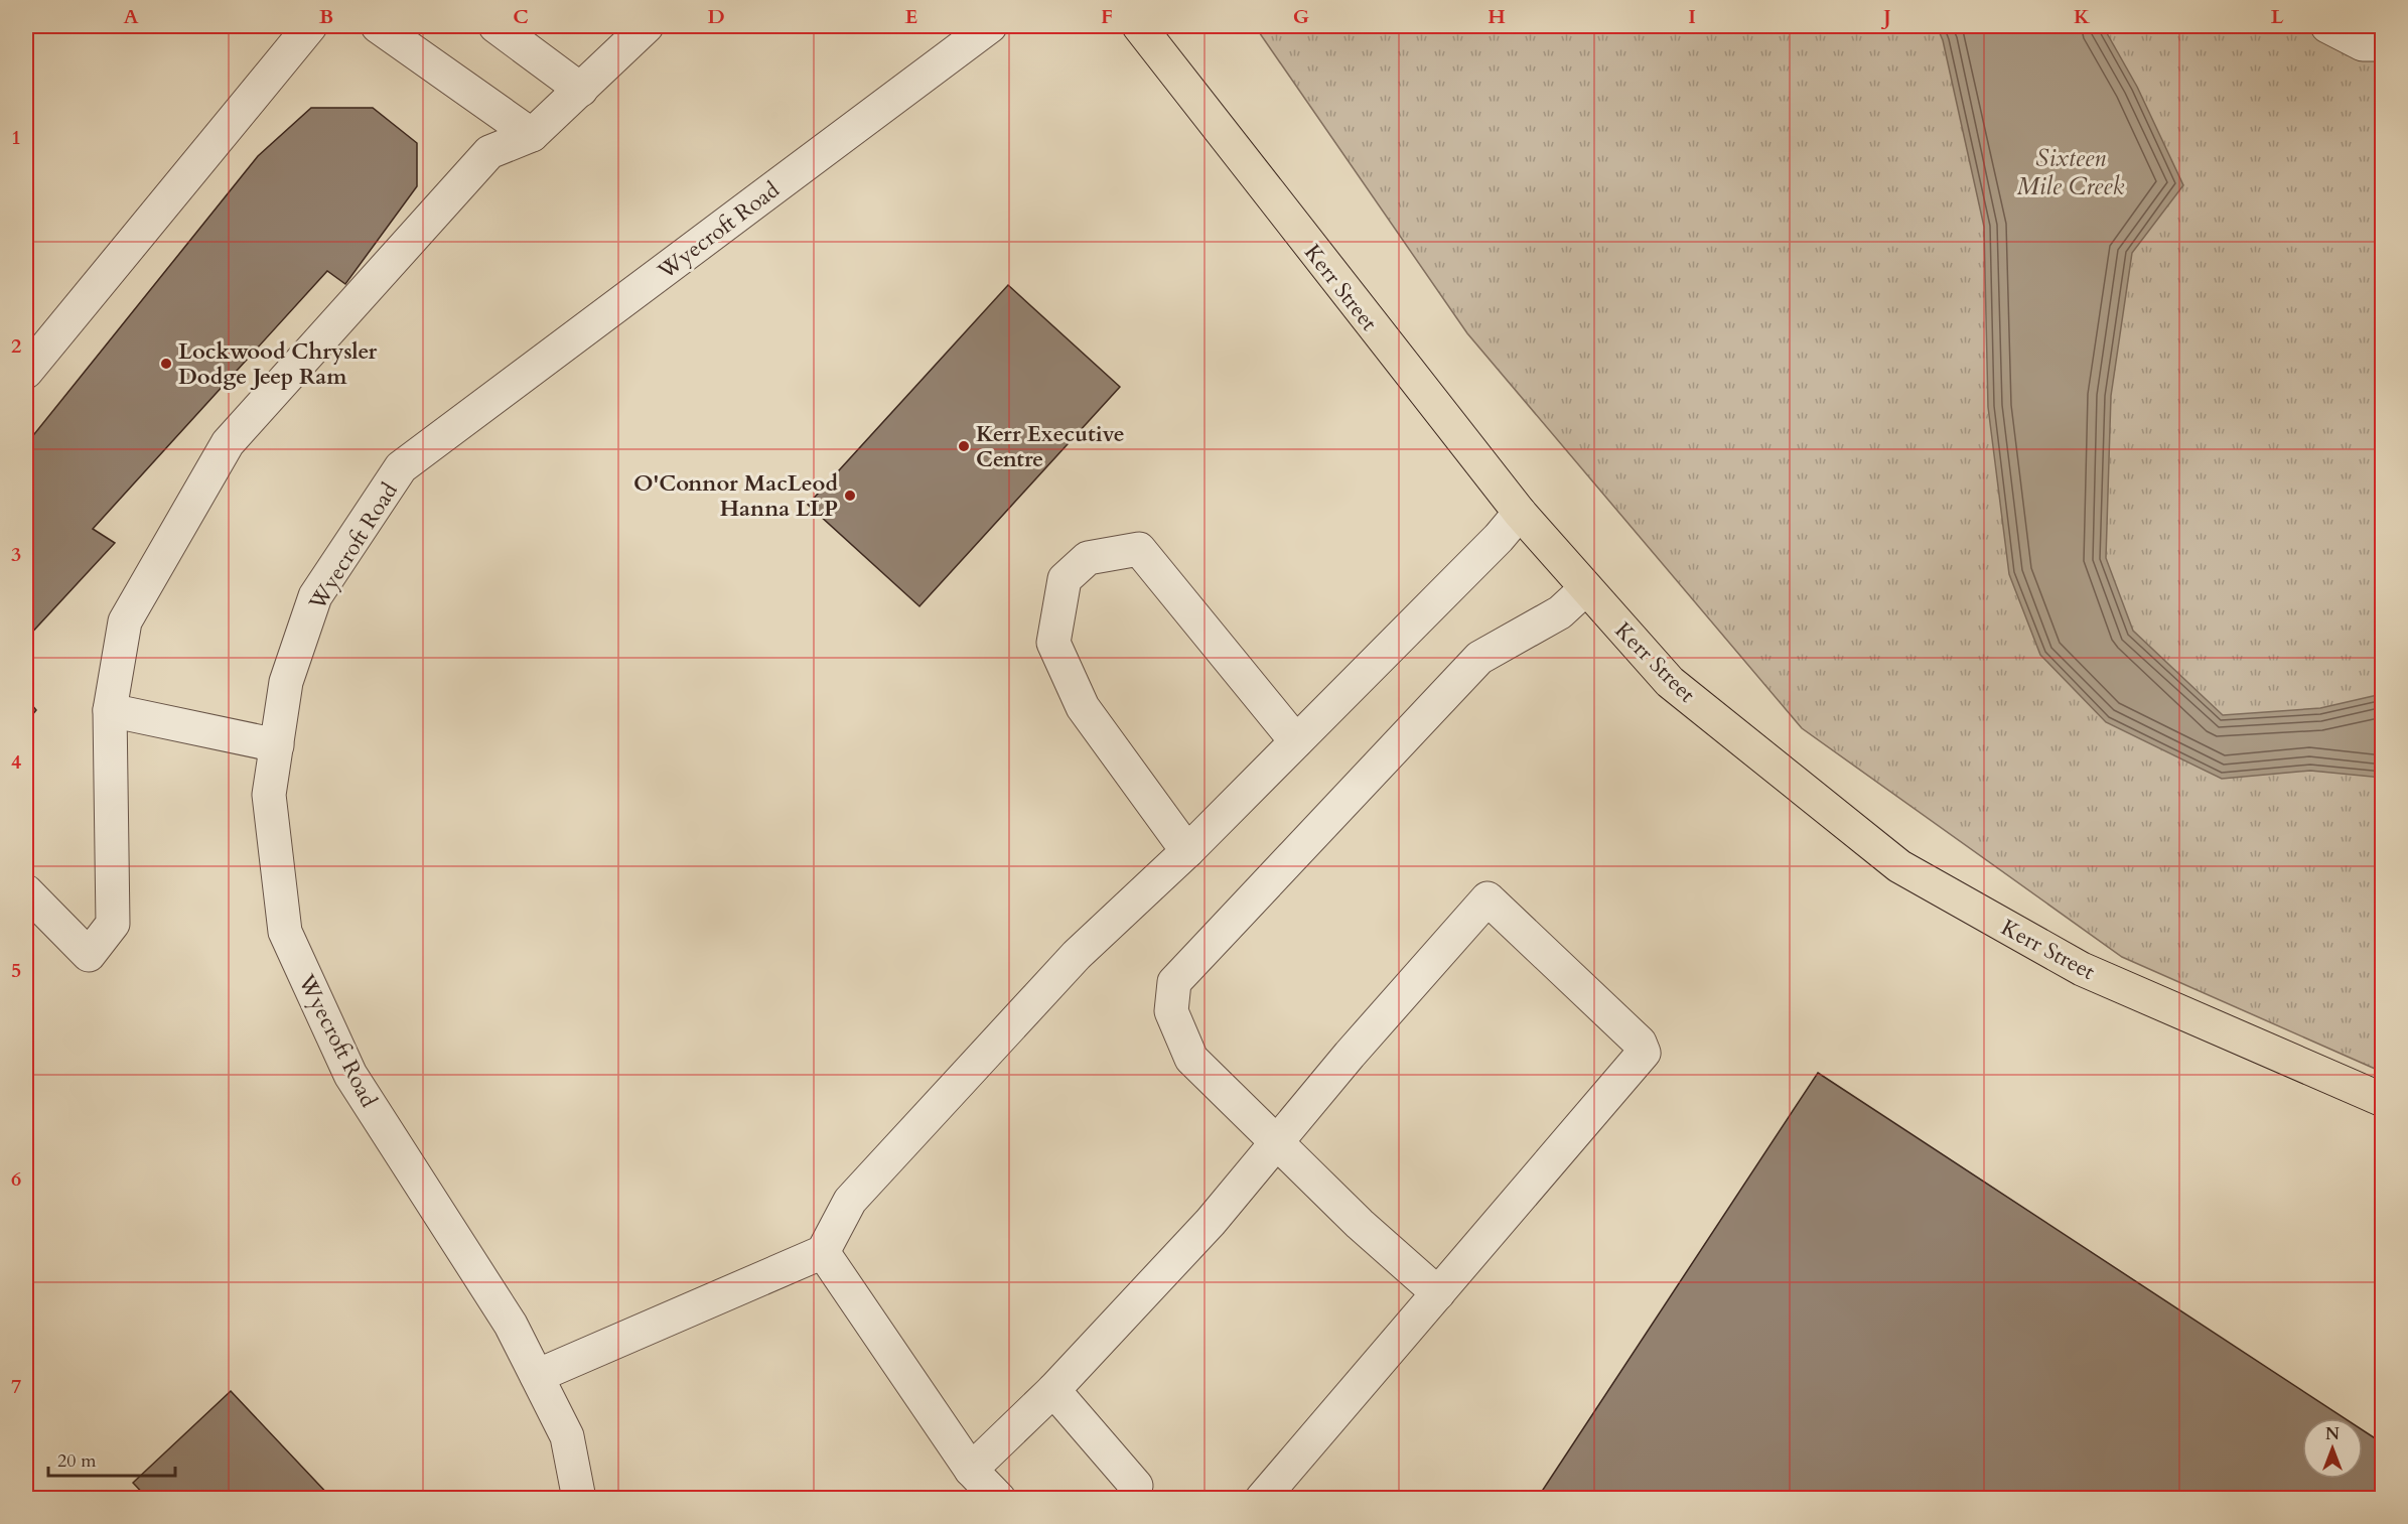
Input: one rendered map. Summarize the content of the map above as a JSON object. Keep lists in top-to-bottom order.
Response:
{
  "streets": {
    "main road": ["Kerr Street"],
    "street": ["Wyecroft Road"]
  },
  "water": ["Sixteen Mile Creek"],
  "places": ["Lockwood Chrysler Dodge Jeep Ram", "Kerr Executive Centre", "O'Connor MacLeod Hanna LLP"],
  "scale_bar": "20 m",
  "north": "top",
  "grid": {
    "columns": [
      "A",
      "B",
      "C",
      "D",
      "E",
      "F",
      "G",
      "H",
      "I",
      "J",
      "K",
      "L"
    ],
    "rows": [
      "1",
      "2",
      "3",
      "4",
      "5",
      "6",
      "7"
    ]
  }
}
